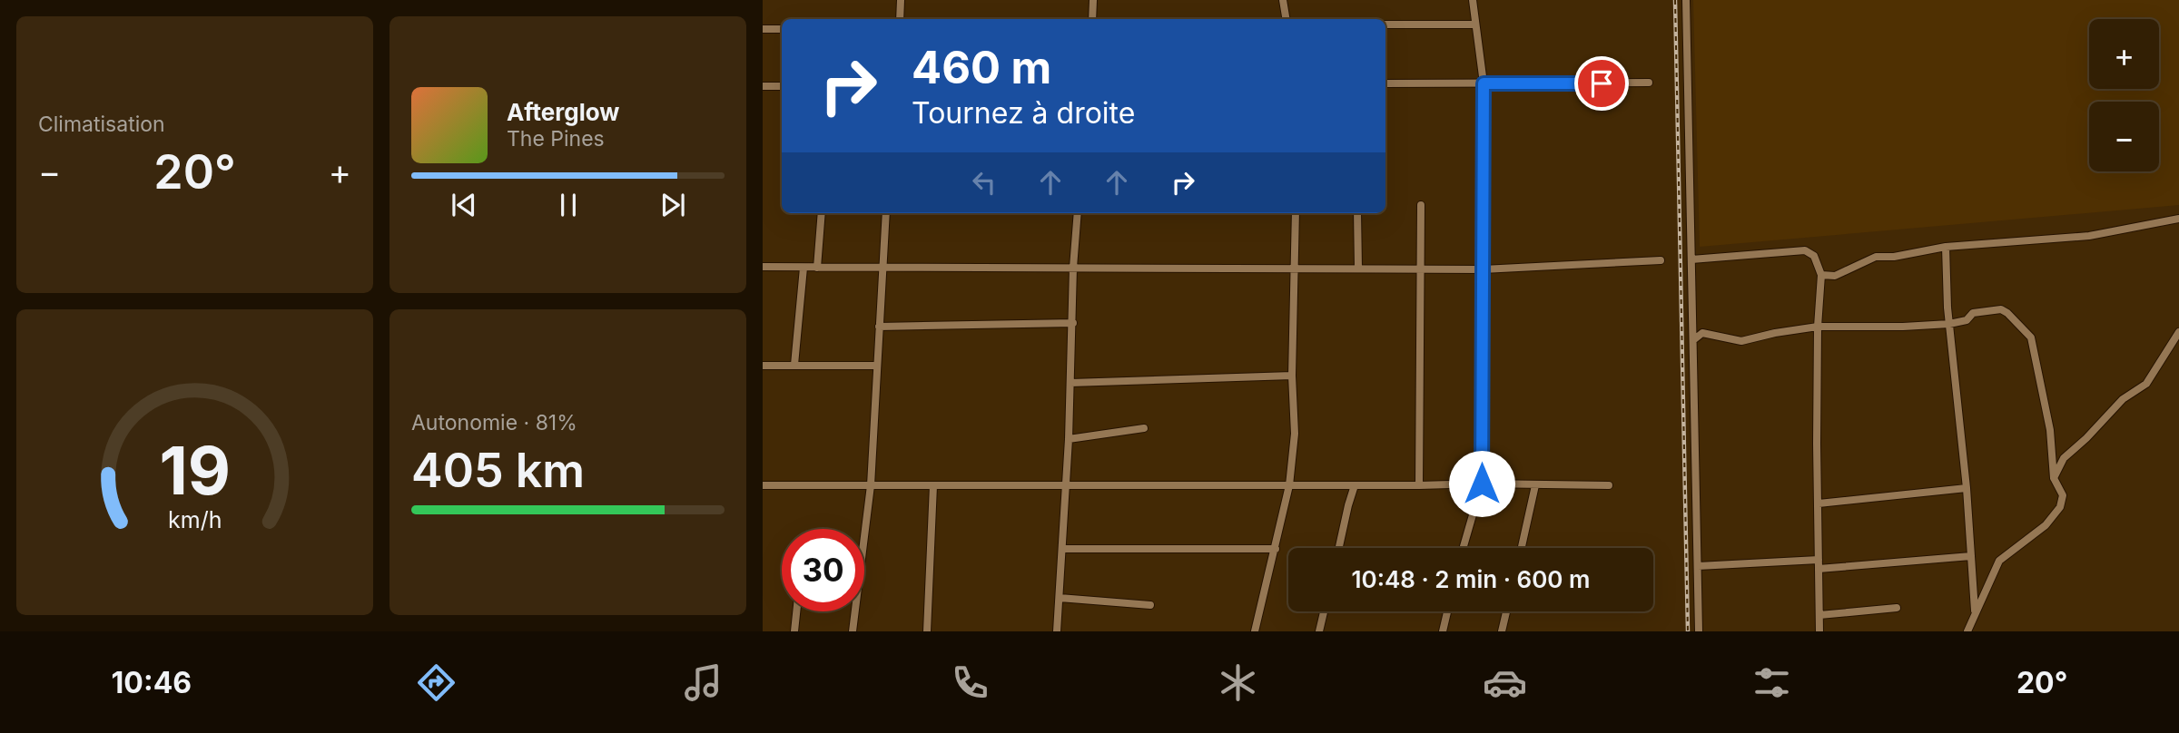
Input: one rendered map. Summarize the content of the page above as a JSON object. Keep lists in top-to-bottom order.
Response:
{
  "page": {
    "tile": [
      "Climatisation",
      ["Autonomie · 81%", "405 km"]
    ],
    "map_buttons": ["+", "−"],
    "turn": ["460 m", "Tournez à droite"],
    "song": ["Afterglow", "The Pines"],
    "heat": ["−", "20°", "+"],
    "limit": "30",
    "trip": "10:48 · 2 min · 600 m",
    "tabs": ["10:46", "20°"],
    "gauge": ["19", "km/h"]
  }
}
